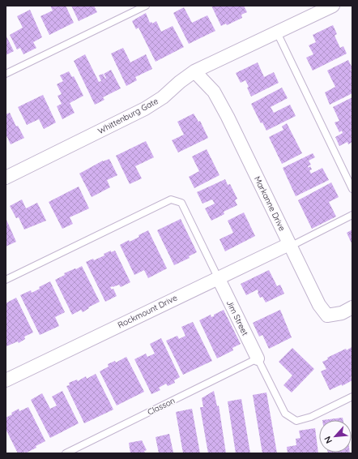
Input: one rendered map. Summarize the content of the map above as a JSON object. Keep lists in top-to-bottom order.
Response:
{
  "streets": {
    "street": [
      "Whittenburg Gate",
      "Markanne Drive",
      "Rockmount Drive",
      "Jim Street"
    ],
    "lane": ["Classon"]
  },
  "crossings": [
    ["Whittenburg Gate", "Markanne Drive"],
    ["Markanne Drive", "Rockmount Drive"],
    ["Rockmount Drive", "Jim Street"],
    ["Jim Street", "Classon"]
  ],
  "north": "bottom left"
}
